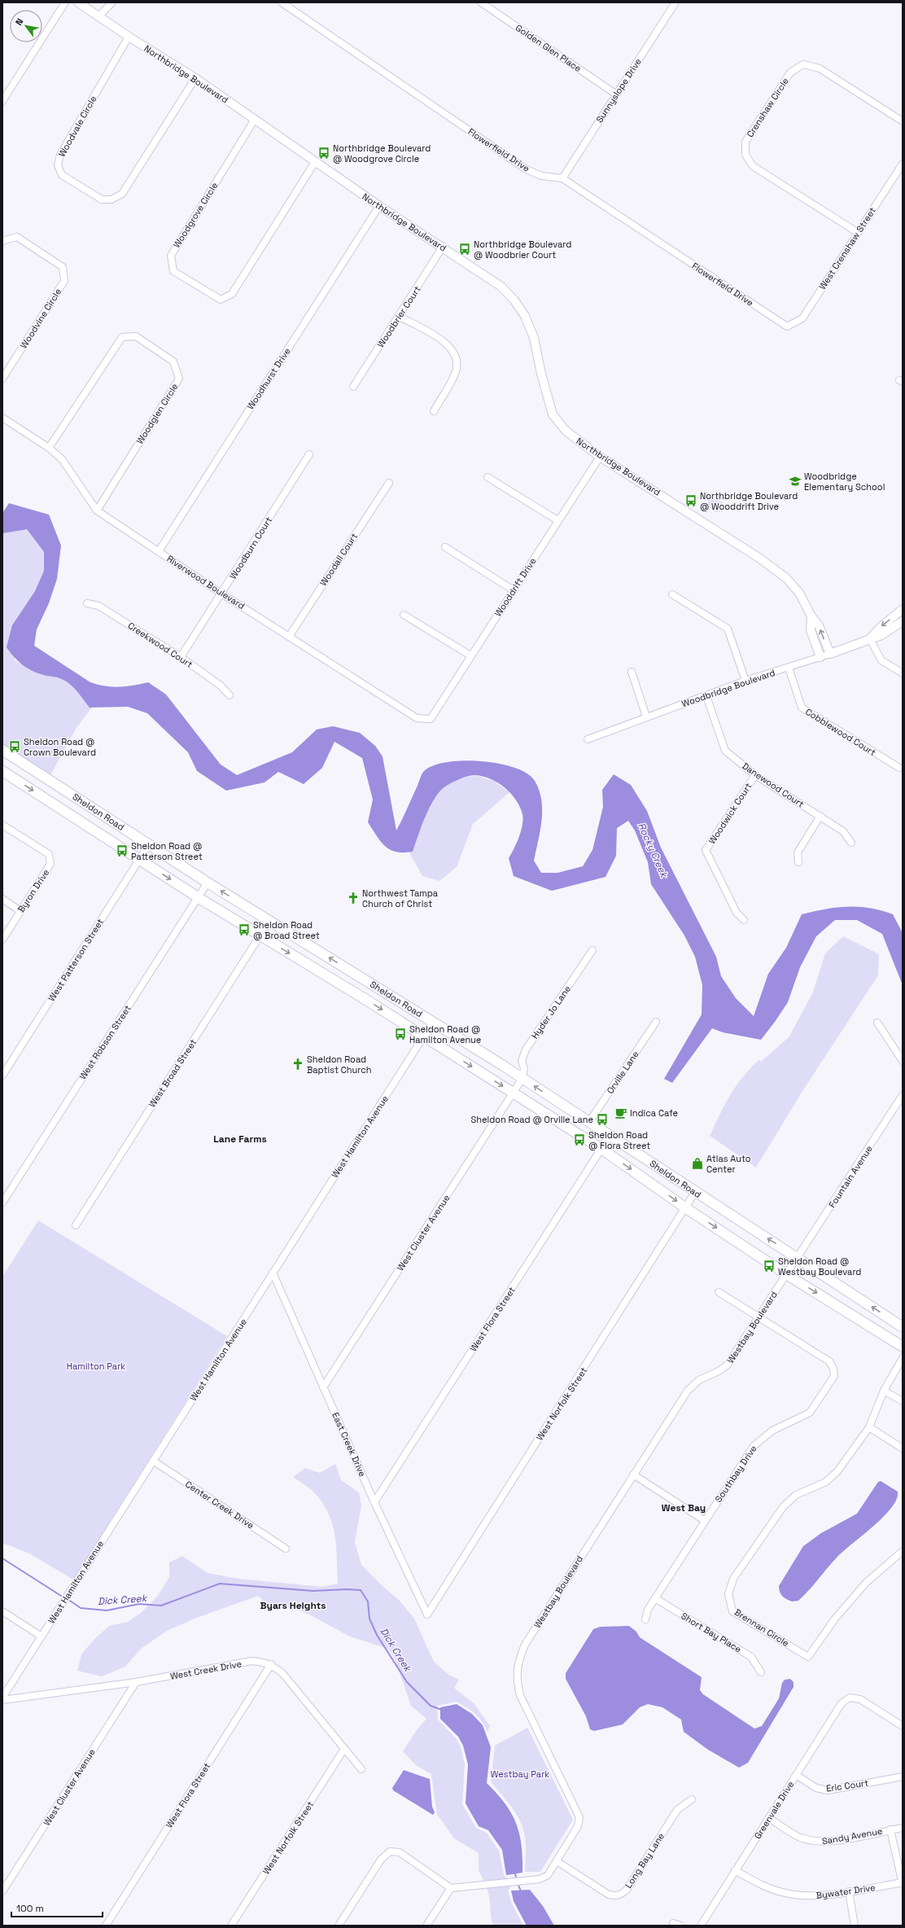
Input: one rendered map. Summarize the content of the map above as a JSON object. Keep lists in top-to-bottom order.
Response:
{
  "streets": {
    "main road": ["Sheldon Road"],
    "street": [
      "Golden Glen Place",
      "Northbridge Boulevard",
      "Sunnyslope Drive",
      "Crenshaw Circle",
      "Woodvale Circle",
      "Flowerfield Drive",
      "Woodgrove Circle",
      "West Crenshaw Street",
      "Woodbrier Court",
      "Woodvine Circle",
      "Woodhurst Drive",
      "Woodglen Circle",
      "Woodburn Court",
      "Woodall Court",
      "Riverwood Boulevard",
      "Wooddrift Drive",
      "Creekwood Court",
      "Woodbridge Boulevard",
      "Cobblewood Court",
      "Danewood Court",
      "Woodwick Court",
      "Byron Drive",
      "West Patterson Street",
      "Hyder Jo Lane",
      "West Robson Street",
      "Orville Lane",
      "West Broad Street",
      "West Hamilton Avenue",
      "Fountain Avenue",
      "West Cluster Avenue",
      "West Flora Street",
      "Westbay Boulevard",
      "West Norfolk Street",
      "East Creek Drive",
      "Southbay Drive",
      "Center Creek Drive",
      "Brennan Circle",
      "Short Bay Place",
      "West Creek Drive",
      "Eric Court",
      "Greenvale Drive",
      "Sandy Avenue",
      "Long Bay Lane",
      "Bywater Drive"
    ]
  },
  "crossings": [
    ["Golden Glen Place", "Sunnyslope Drive"],
    ["Northbridge Boulevard", "Woodvale Circle"],
    ["Northbridge Boulevard", "Woodgrove Circle"],
    ["Northbridge Boulevard", "Woodbrier Court"],
    ["Northbridge Boulevard", "Woodhurst Drive"],
    ["Northbridge Boulevard", "Wooddrift Drive"],
    ["Northbridge Boulevard", "Woodbridge Boulevard"],
    ["Sunnyslope Drive", "Flowerfield Drive"],
    ["Crenshaw Circle", "West Crenshaw Street"],
    ["Flowerfield Drive", "West Crenshaw Street"],
    ["Woodhurst Drive", "Riverwood Boulevard"],
    ["Woodglen Circle", "Riverwood Boulevard"],
    ["Woodburn Court", "Riverwood Boulevard"],
    ["Woodburn Court", "Creekwood Court"],
    ["Woodall Court", "Riverwood Boulevard"],
    ["Riverwood Boulevard", "Wooddrift Drive"],
    ["Woodbridge Boulevard", "Cobblewood Court"],
    ["Woodbridge Boulevard", "Danewood Court"],
    ["Danewood Court", "Woodwick Court"],
    ["Sheldon Road", "West Patterson Street"],
    ["Sheldon Road", "Hyder Jo Lane"],
    ["Sheldon Road", "West Robson Street"],
    ["Sheldon Road", "Orville Lane"],
    ["Sheldon Road", "West Broad Street"],
    ["Sheldon Road", "West Hamilton Avenue"],
    ["Sheldon Road", "Fountain Avenue"],
    ["Sheldon Road", "West Cluster Avenue"],
    ["Sheldon Road", "West Flora Street"],
    ["Sheldon Road", "Westbay Boulevard"],
    ["Sheldon Road", "West Norfolk Street"],
    ["Hyder Jo Lane", "West Cluster Avenue"],
    ["West Hamilton Avenue", "East Creek Drive"],
    ["West Hamilton Avenue", "Center Creek Drive"],
    ["Fountain Avenue", "Westbay Boulevard"],
    ["West Cluster Avenue", "East Creek Drive"],
    ["West Cluster Avenue", "West Creek Drive"],
    ["West Flora Street", "East Creek Drive"],
    ["West Flora Street", "West Creek Drive"],
    ["Westbay Boulevard", "Southbay Drive"],
    ["Westbay Boulevard", "Long Bay Lane"],
    ["West Norfolk Street", "East Creek Drive"],
    ["West Norfolk Street", "West Creek Drive"],
    ["Southbay Drive", "Short Bay Place"],
    ["Eric Court", "Greenvale Drive"],
    ["Greenvale Drive", "Sandy Avenue"],
    ["Greenvale Drive", "Bywater Drive"]
  ],
  "districts": ["Lane Farms", "West Bay", "Byars Heights"],
  "water": ["Rocky Creek", "Dick Creek"],
  "parks": ["Hamilton Park", "Westbay Park"],
  "places": {
    "bus stop": [
      "Northbridge Boulevard @ Woodgrove Circle",
      "Northbridge Boulevard @ Woodbrier Court",
      "Northbridge Boulevard @ Wooddrift Drive",
      "Sheldon Road @ Crown Boulevard",
      "Sheldon Road @ Patterson Street",
      "Sheldon Road @ Broad Street",
      "Sheldon Road @ Hamilton Avenue",
      "Sheldon Road @ Orville Lane",
      "Sheldon Road @ Flora Street",
      "Sheldon Road @ Westbay Boulevard"
    ],
    "school or university": ["Woodbridge Elementary School"],
    "church": ["Northwest Tampa Church of Christ", "Sheldon Road Baptist Church"],
    "cafe": ["Indica Cafe"],
    "shop": ["Atlas Auto Center"]
  },
  "scale_bar": "100 m",
  "north": "top left"
}
